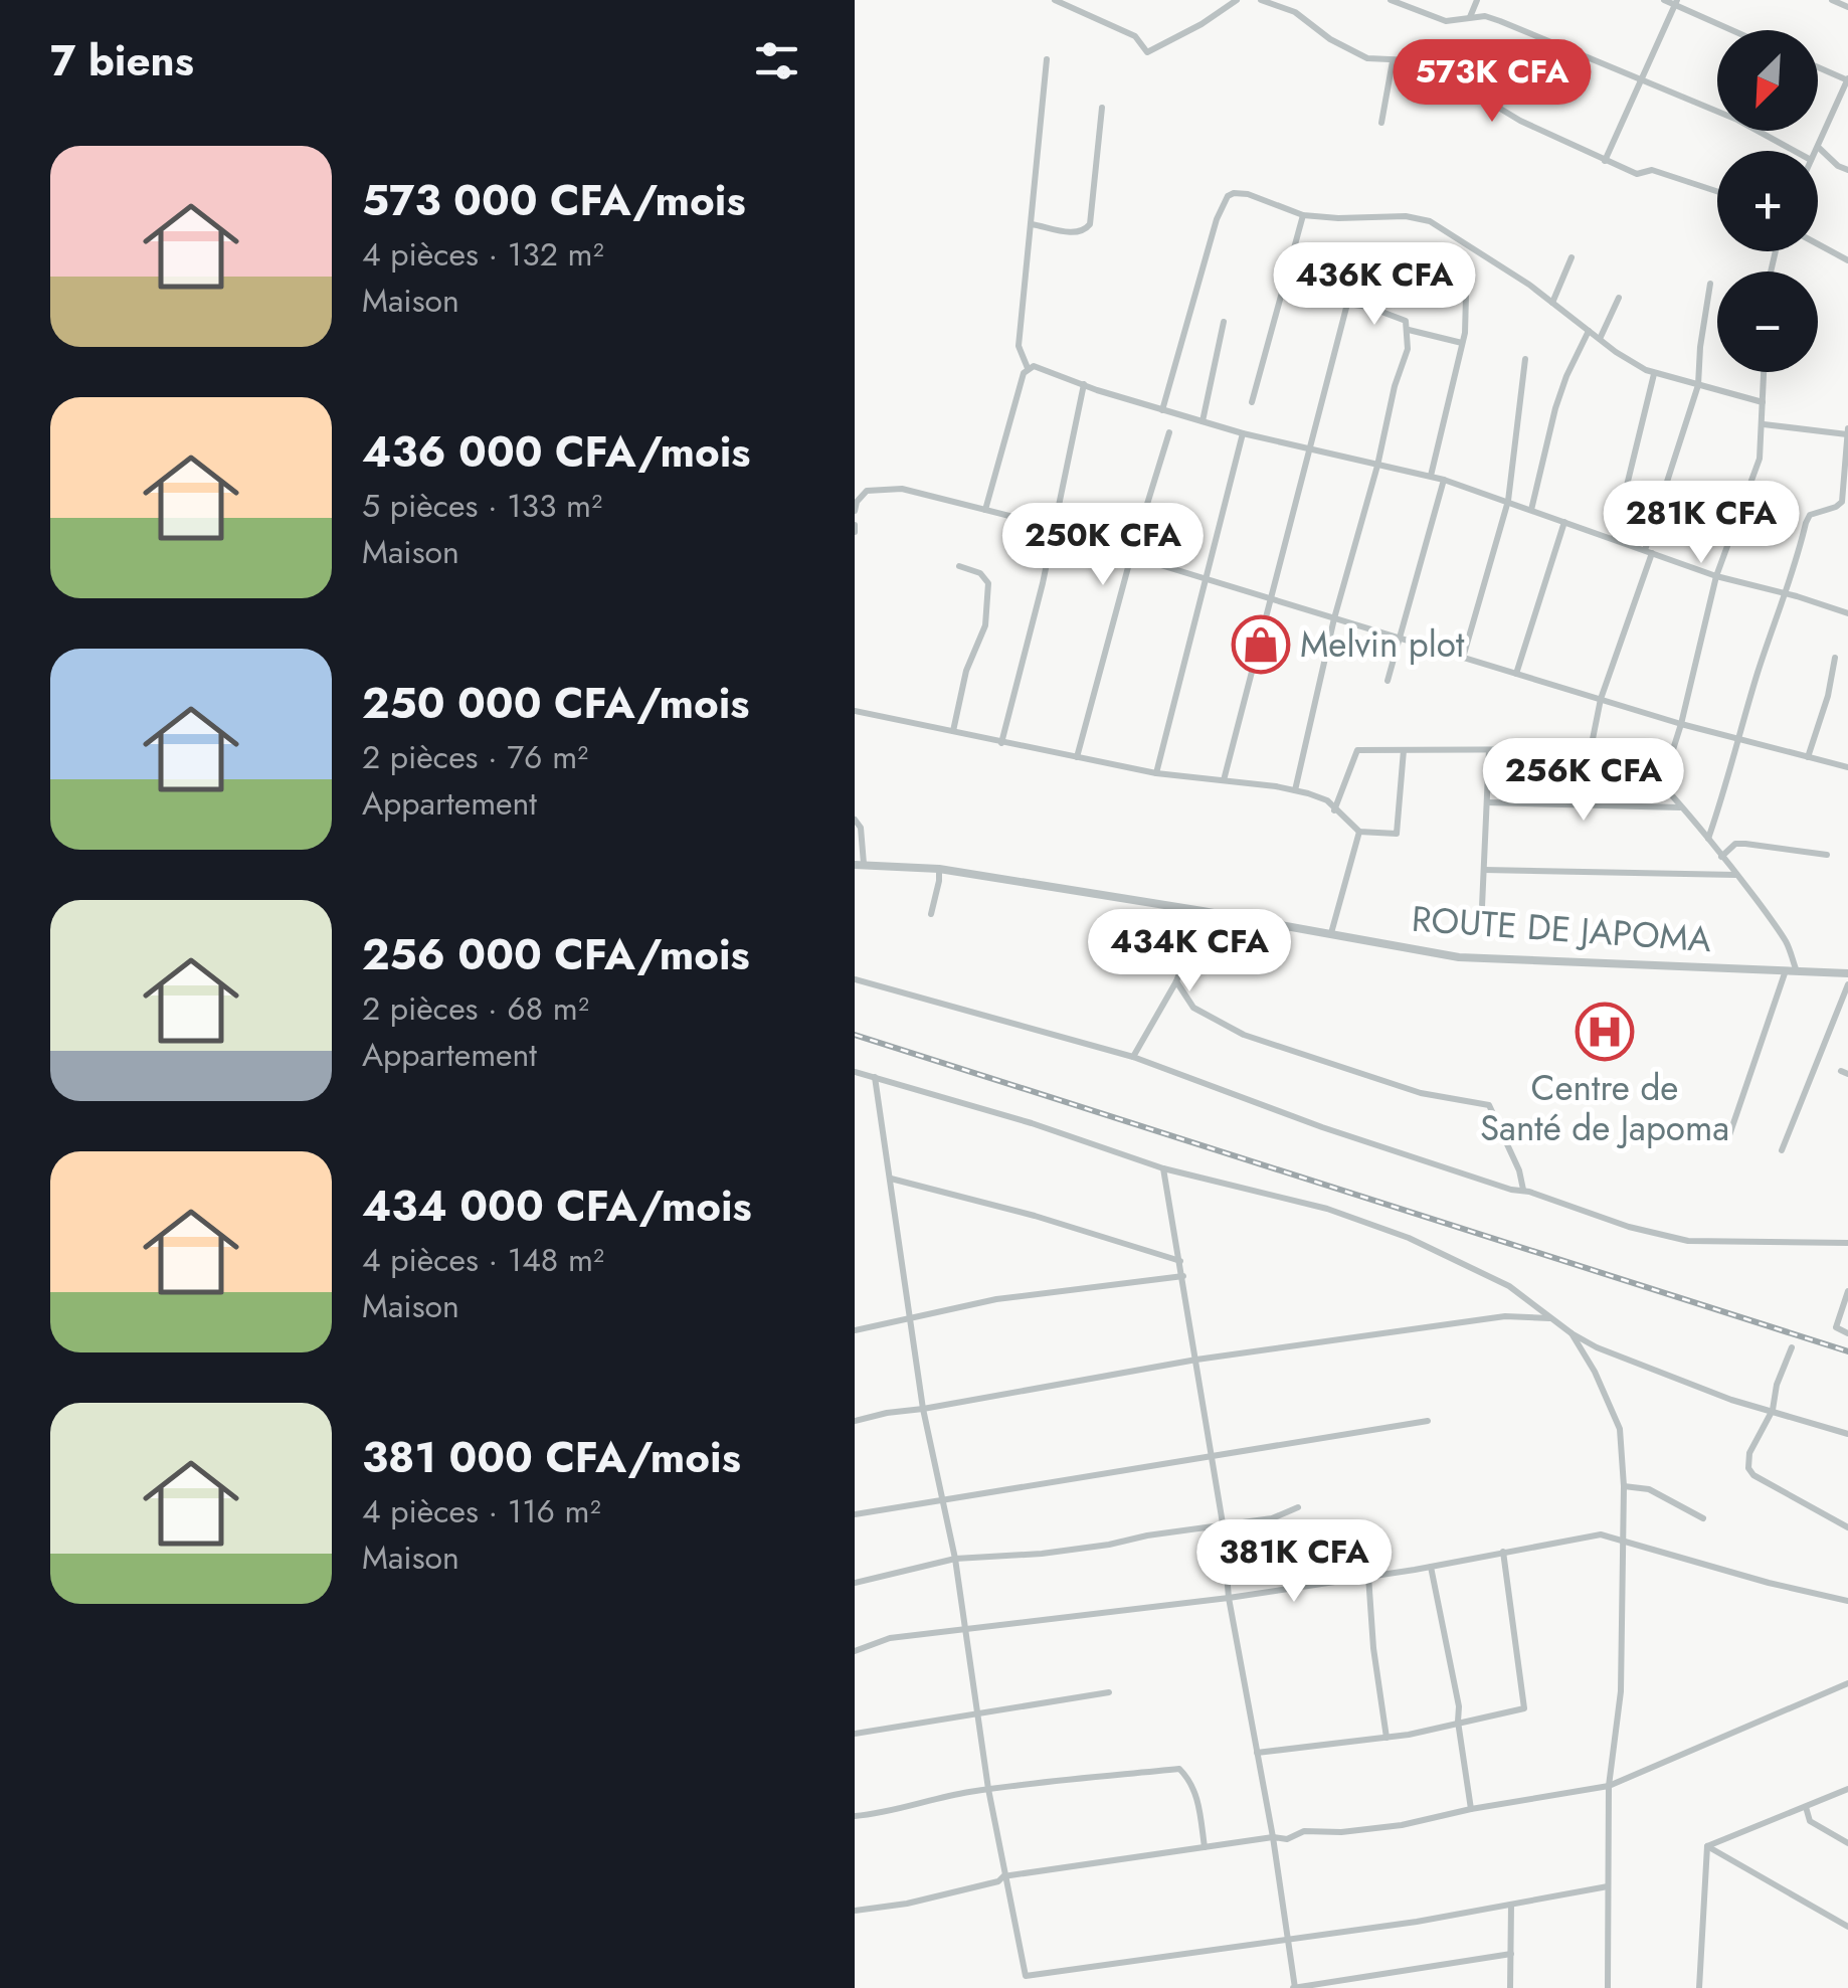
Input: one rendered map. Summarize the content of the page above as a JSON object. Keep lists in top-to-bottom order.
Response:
{
  "streets": {
    "street": ["ROUTE DE JAPOMA"]
  },
  "places": {
    "shop": ["Melvin plot"],
    "hospital": ["Centre de Santé de Japoma"]
  },
  "north": "bottom left",
  "page": {
    "heading": "7 biens",
    "map_buttons": ["+", "−"],
    "price": [
      "573K CFA",
      "436K CFA",
      "281K CFA",
      "250K CFA",
      "256K CFA",
      "434K CFA",
      "381K CFA"
    ],
    "list": [
      {
        "name": "573 000 CFA/mois",
        "note": "4 pièces · 132 m² · Maison"
      },
      {
        "name": "436 000 CFA/mois",
        "note": "5 pièces · 133 m² · Maison"
      },
      {
        "name": "250 000 CFA/mois",
        "note": "2 pièces · 76 m² · Appartement"
      },
      {
        "name": "256 000 CFA/mois",
        "note": "2 pièces · 68 m² · Appartement"
      },
      {
        "name": "434 000 CFA/mois",
        "note": "4 pièces · 148 m² · Maison"
      },
      {
        "name": "381 000 CFA/mois",
        "note": "4 pièces · 116 m² · Maison"
      }
    ]
  }
}
